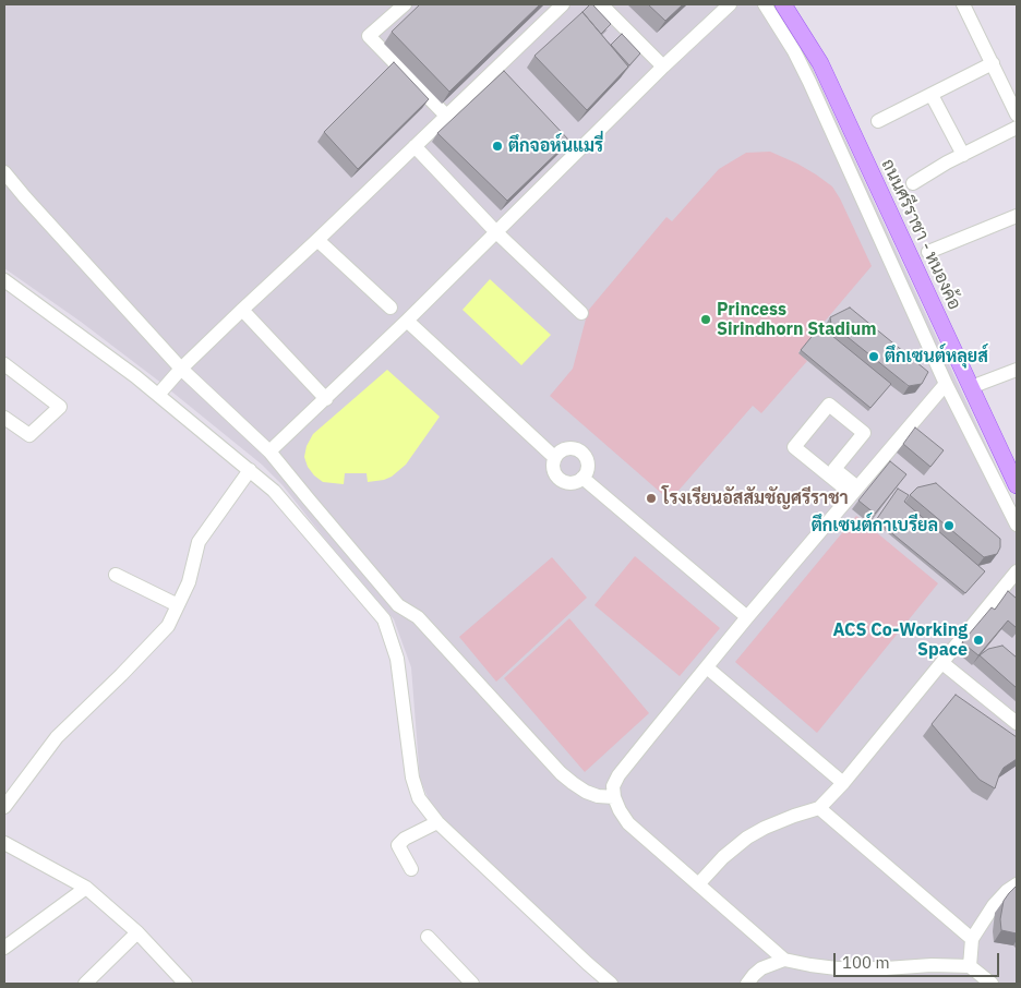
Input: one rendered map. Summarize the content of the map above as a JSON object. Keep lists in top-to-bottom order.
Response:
{
  "streets": {
    "main road": ["ถนนศรีราชา - หนองค้อ"]
  },
  "places": [
    "ตึกจอห์นแมรี่",
    "Princess Sirindhorn Stadium",
    "ตึกเซนต์หลุยส์",
    "โรงเรียนอัสสัมชัญศรีราชา",
    "ตึกเซนต์กาเบรียล",
    "ACS Co-Working Space"
  ],
  "scale_bar": "100 m"
}
